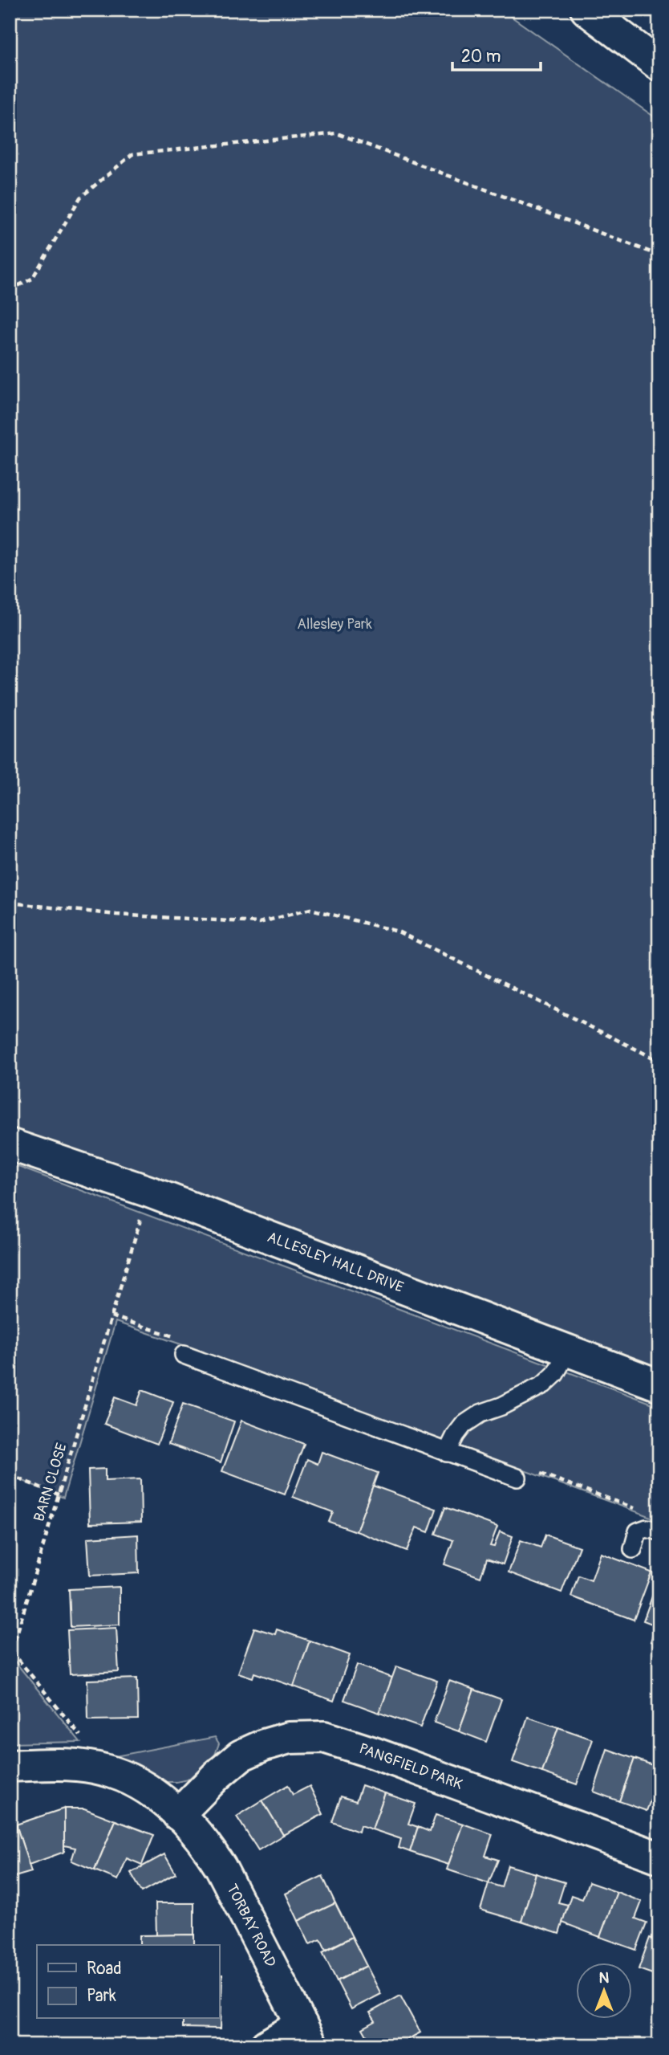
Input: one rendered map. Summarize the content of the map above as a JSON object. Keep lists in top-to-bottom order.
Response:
{
  "streets": {
    "main road": ["ALLESLEY HALL DRIVE", "PANGFIELD PARK", "TORBAY ROAD"],
    "path": ["BARN CLOSE"]
  },
  "crossings": [
    ["PANGFIELD PARK", "TORBAY ROAD"]
  ],
  "parks": ["Allesley Park"],
  "legend": ["Road", "Park"],
  "scale_bar": "20 m",
  "north": "top"
}
